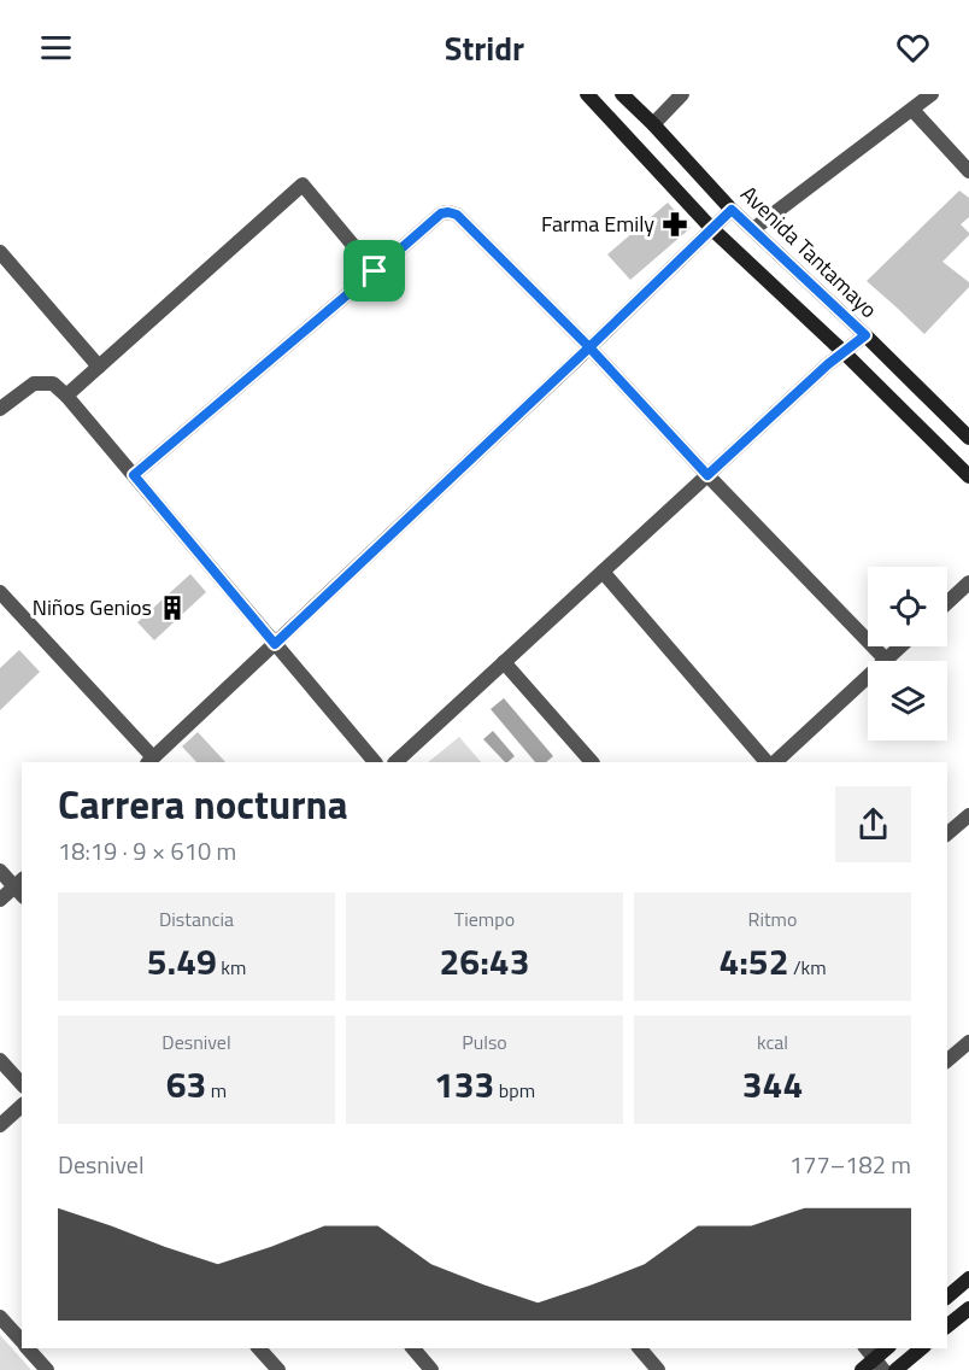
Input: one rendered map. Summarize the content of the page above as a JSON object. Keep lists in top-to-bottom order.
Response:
{
  "streets": {
    "street": ["Avenida Tantamayo"]
  },
  "places": {
    "pharmacy": ["Farma Emily"],
    "building": ["Niños Genios"]
  },
  "page": {
    "header": "Stridr",
    "heading": ["Carrera nocturna", "18:19 · 9 × 610 m"],
    "stats": [
      ["Distancia", "5.49 km"],
      ["Tiempo", "26:43"],
      ["Ritmo", "4:52 /km"],
      ["Desnivel", "63 m"],
      ["Pulso", "133 bpm"],
      ["kcal", "344"]
    ],
    "chart": ["Desnivel", "177–182 m"]
  }
}
